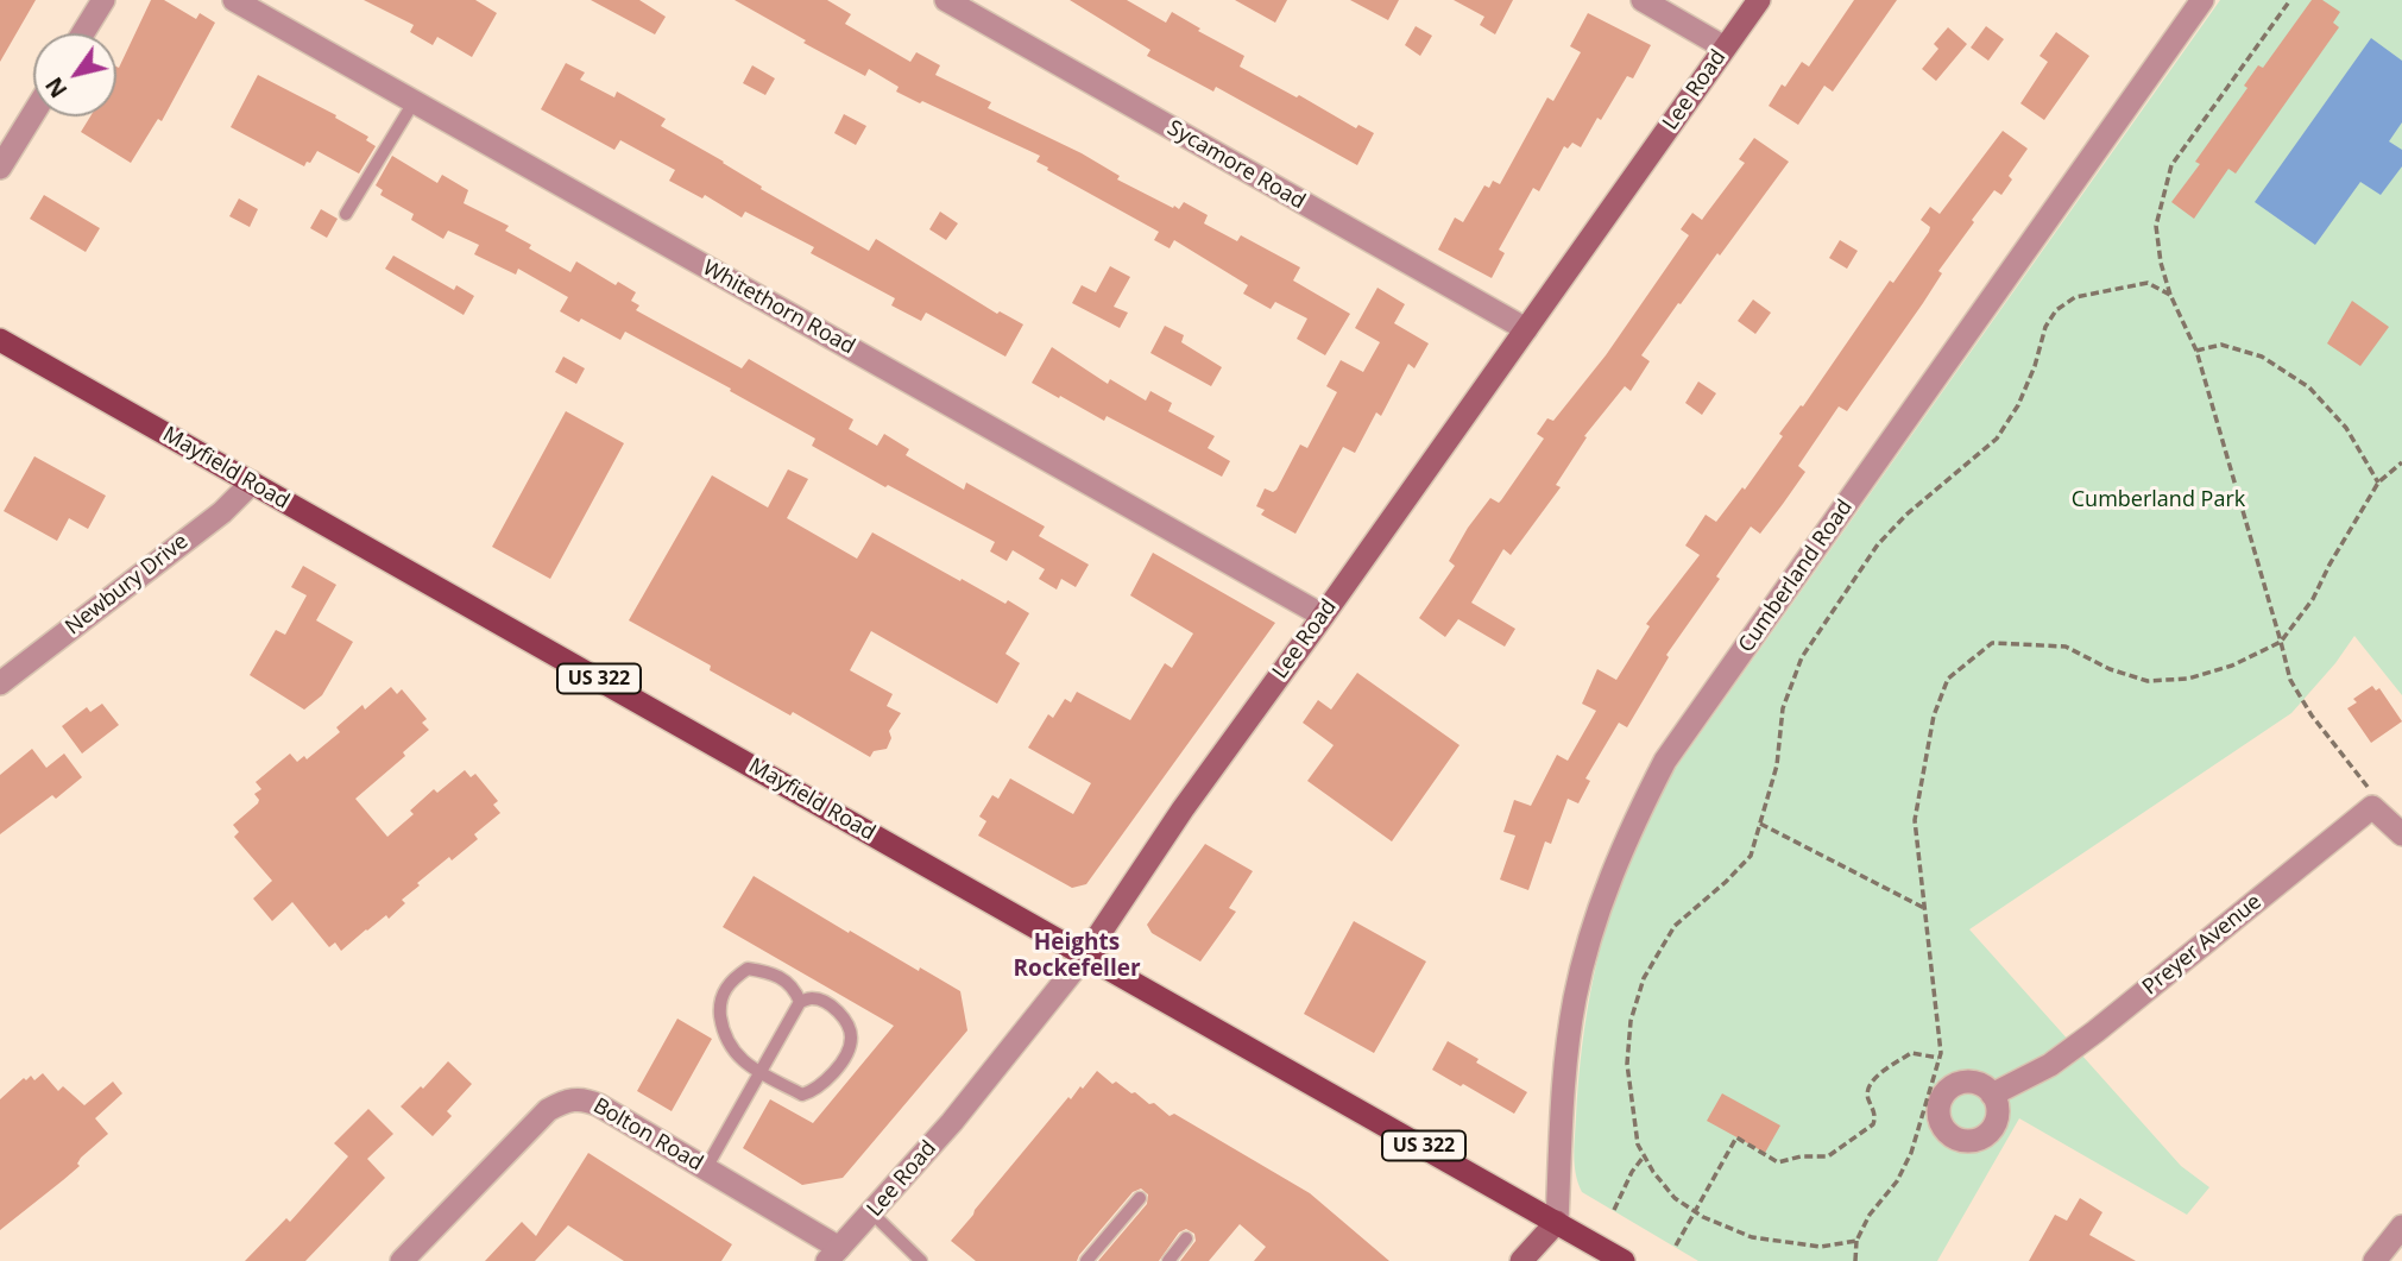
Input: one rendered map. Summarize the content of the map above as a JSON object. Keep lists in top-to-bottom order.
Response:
{
  "streets": {
    "main road": ["Lee Road", "Mayfield Road", "US 322"],
    "street": [
      "Sycamore Road",
      "Whitethorn Road",
      "Cumberland Road",
      "Newbury Drive",
      "Preyer Avenue",
      "Bolton Road"
    ]
  },
  "crossings": [
    ["Lee Road", "Sycamore Road"],
    ["Lee Road", "Whitethorn Road"],
    ["Lee Road", "Mayfield Road"],
    ["Lee Road", "Bolton Road"],
    ["Mayfield Road", "Cumberland Road"],
    ["Mayfield Road", "Newbury Drive"]
  ],
  "districts": ["Heights Rockefeller"],
  "parks": ["Cumberland Park"],
  "north": "bottom left"
}
